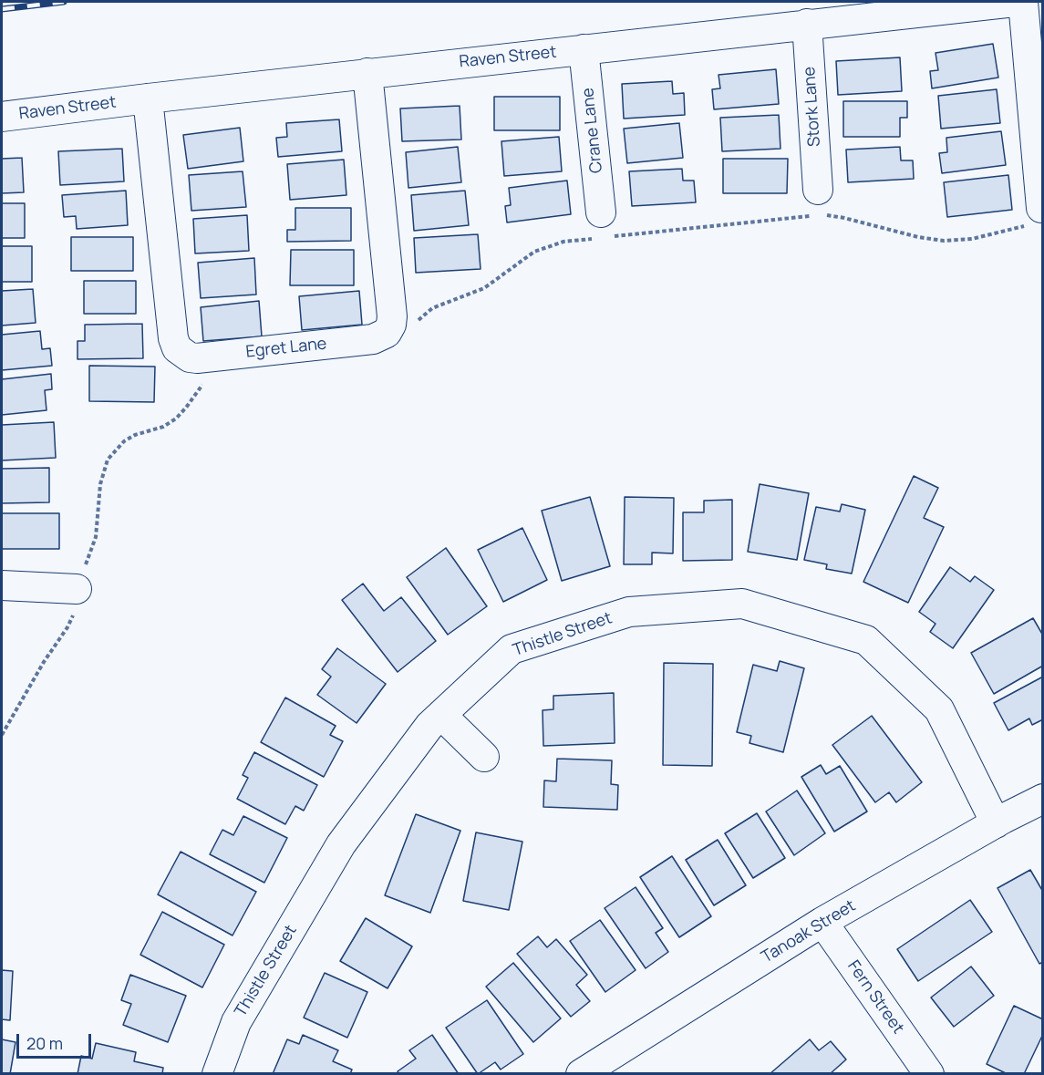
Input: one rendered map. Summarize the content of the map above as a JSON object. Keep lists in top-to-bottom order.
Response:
{
  "streets": {
    "street": [
      "Raven Street",
      "Stork Lane",
      "Crane Lane",
      "Egret Lane",
      "Thistle Street",
      "Tanoak Street",
      "Fern Street"
    ]
  },
  "crossings": [
    ["Raven Street", "Stork Lane"],
    ["Raven Street", "Crane Lane"],
    ["Raven Street", "Egret Lane"],
    ["Thistle Street", "Tanoak Street"],
    ["Tanoak Street", "Fern Street"]
  ],
  "scale_bar": "20 m"
}
